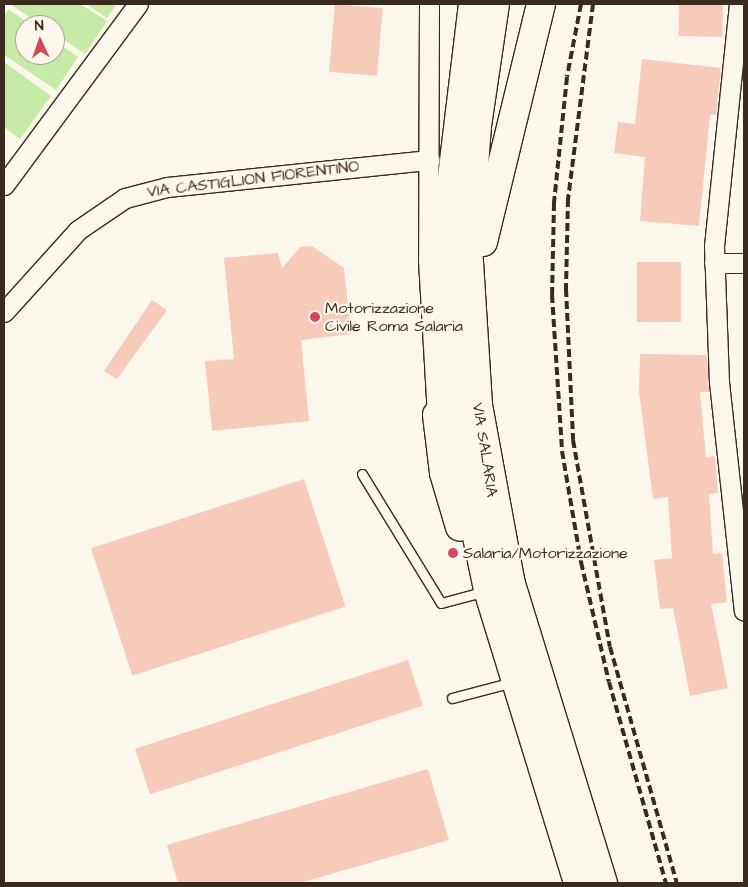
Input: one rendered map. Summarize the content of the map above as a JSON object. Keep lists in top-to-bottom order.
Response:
{
  "streets": {
    "main road": ["VIA SALARIA"],
    "street": ["VIA CASTIGLION FIORENTINO"]
  },
  "places": ["Motorizzazione Civile Roma Salaria", "Salaria/Motorizzazione"],
  "north": "top"
}
